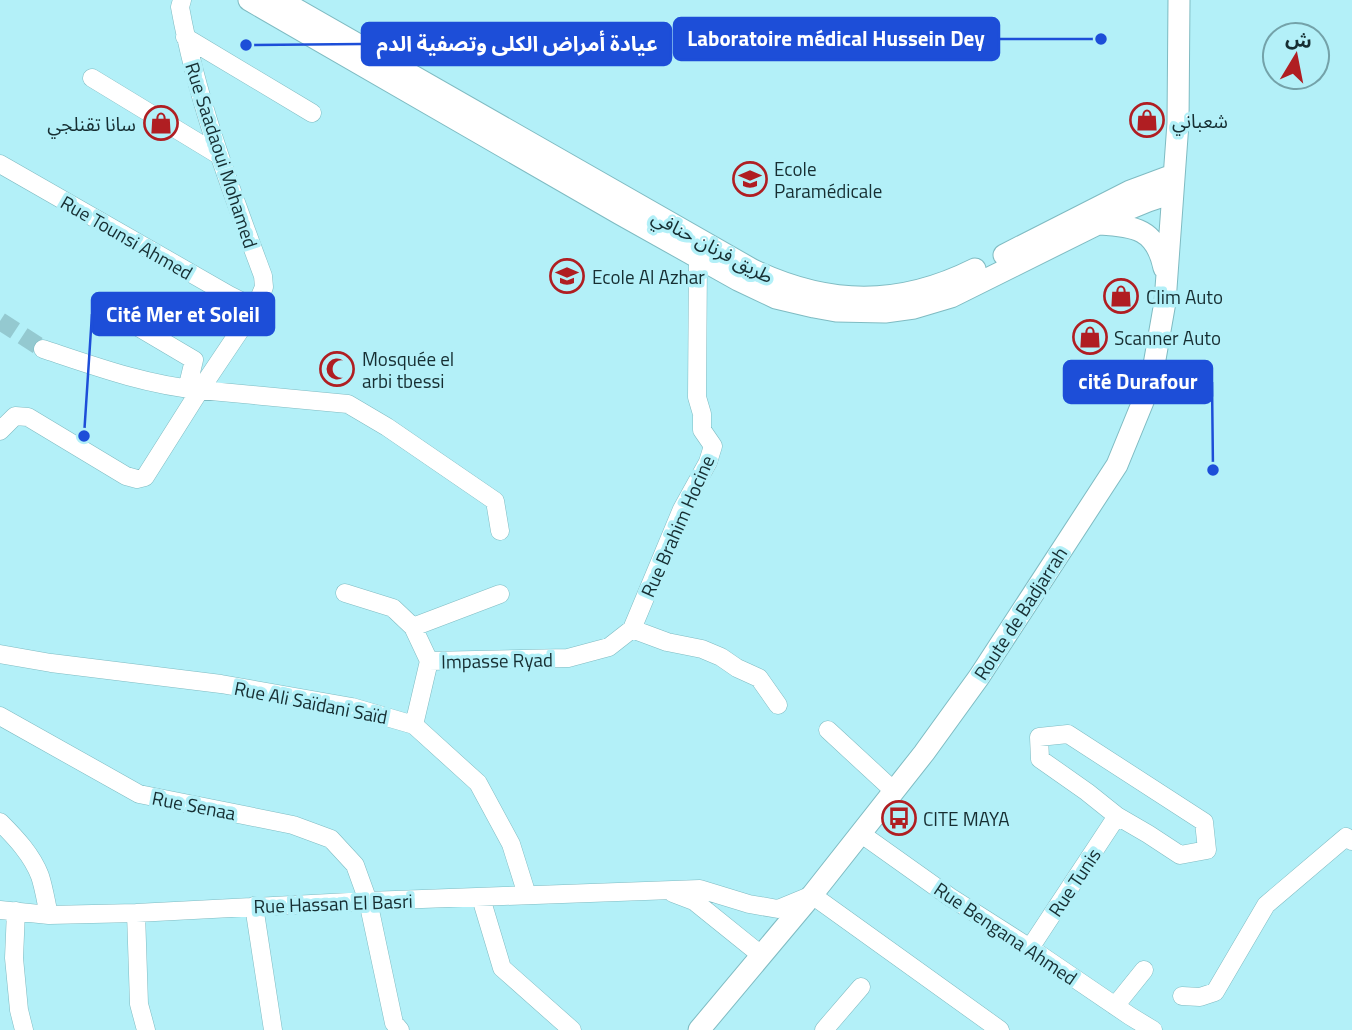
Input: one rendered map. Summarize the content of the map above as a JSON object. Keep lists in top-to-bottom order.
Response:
{
  "streets": {
    "main road": ["طريق فرنان حنافي", "Route de Badjarrah"],
    "street": [
      "Rue Saadaoui Mohamed",
      "Rue Tounsi Ahmed",
      "Rue Brahim Hocine",
      "Impasse Ryad",
      "Rue Ali Saïdani Saïd",
      "Rue Senaa",
      "Rue Tunis",
      "Rue Hassan El Basri",
      "Rue Bengana Ahmed"
    ]
  },
  "crossings": [
    ["Rue Saadaoui Mohamed", "Rue Tounsi Ahmed"],
    ["طريق فرنان حنافي", "Rue Brahim Hocine"],
    ["طريق فرنان حنافي", "Route de Badjarrah"],
    ["Rue Brahim Hocine", "Impasse Ryad"],
    ["Route de Badjarrah", "Rue Hassan El Basri"],
    ["Route de Badjarrah", "Rue Bengana Ahmed"],
    ["Rue Ali Saïdani Saïd", "Rue Hassan El Basri"],
    ["Rue Senaa", "Rue Hassan El Basri"],
    ["Rue Tunis", "Rue Bengana Ahmed"]
  ],
  "places": {
    "other": [
      "Laboratoire médical Hussein Dey",
      "عيادة أمراض الكلى وتصفية الدم",
      "Cité Mer et Soleil",
      "cité Durafour"
    ],
    "shop": [
      "شعباني",
      "سانا تقنلجي",
      "Clim Auto",
      "Scanner Auto"
    ],
    "school or university": ["Ecole Paramédicale", "Ecole Al Azhar"],
    "mosque": ["Mosquée el arbi tbessi"],
    "bus stop": ["CITE MAYA"]
  },
  "north": "top"
}
